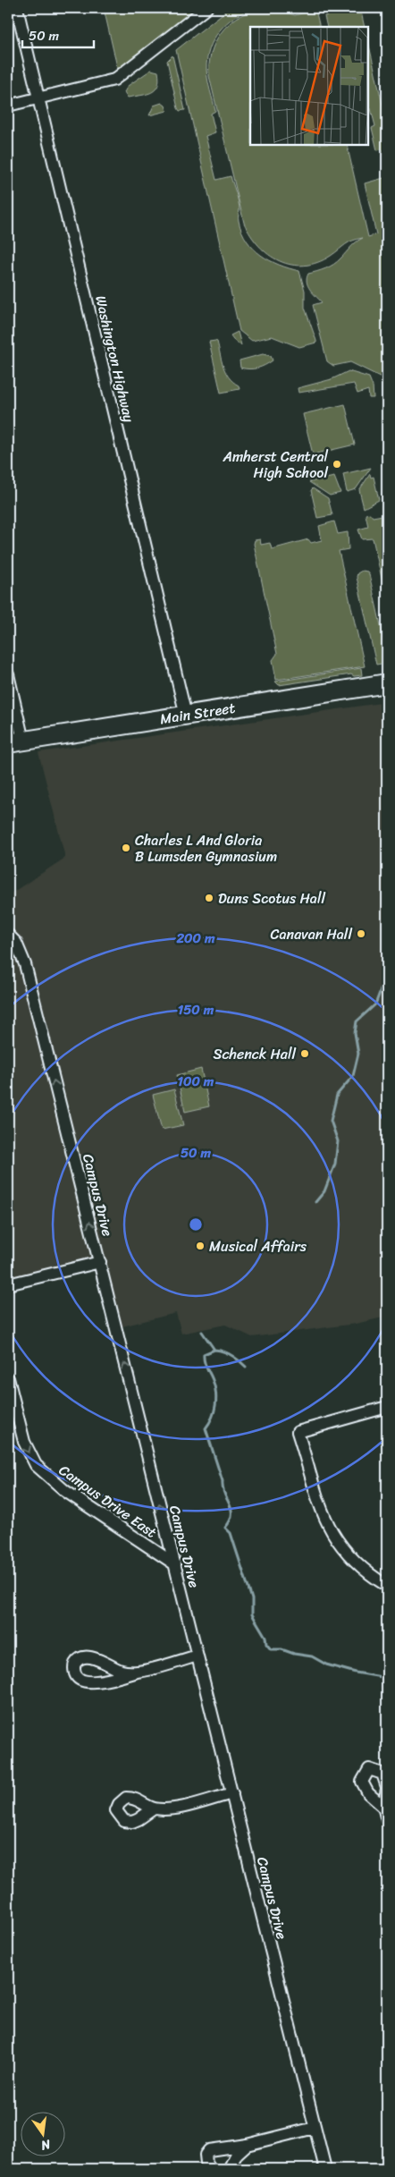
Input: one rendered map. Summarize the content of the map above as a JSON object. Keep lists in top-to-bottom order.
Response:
{
  "streets": {
    "main road": ["Main Street"],
    "street": ["Washington Highway", "Campus Drive", "Campus Drive East"]
  },
  "crossings": [
    ["Washington Highway", "Main Street"],
    ["Campus Drive", "Campus Drive East"]
  ],
  "one_way": ["Campus Drive", "Campus Drive East"],
  "places": [
    "Amherst Central High School",
    "Charles L And Gloria B Lumsden Gymnasium",
    "Duns Scotus Hall",
    "Canavan Hall",
    "Schenck Hall",
    "Musical Affairs"
  ],
  "scale_bar": "50 m",
  "north": "bottom",
  "rings": [
    "200 m",
    "150 m",
    "100 m",
    "50 m"
  ]
}
